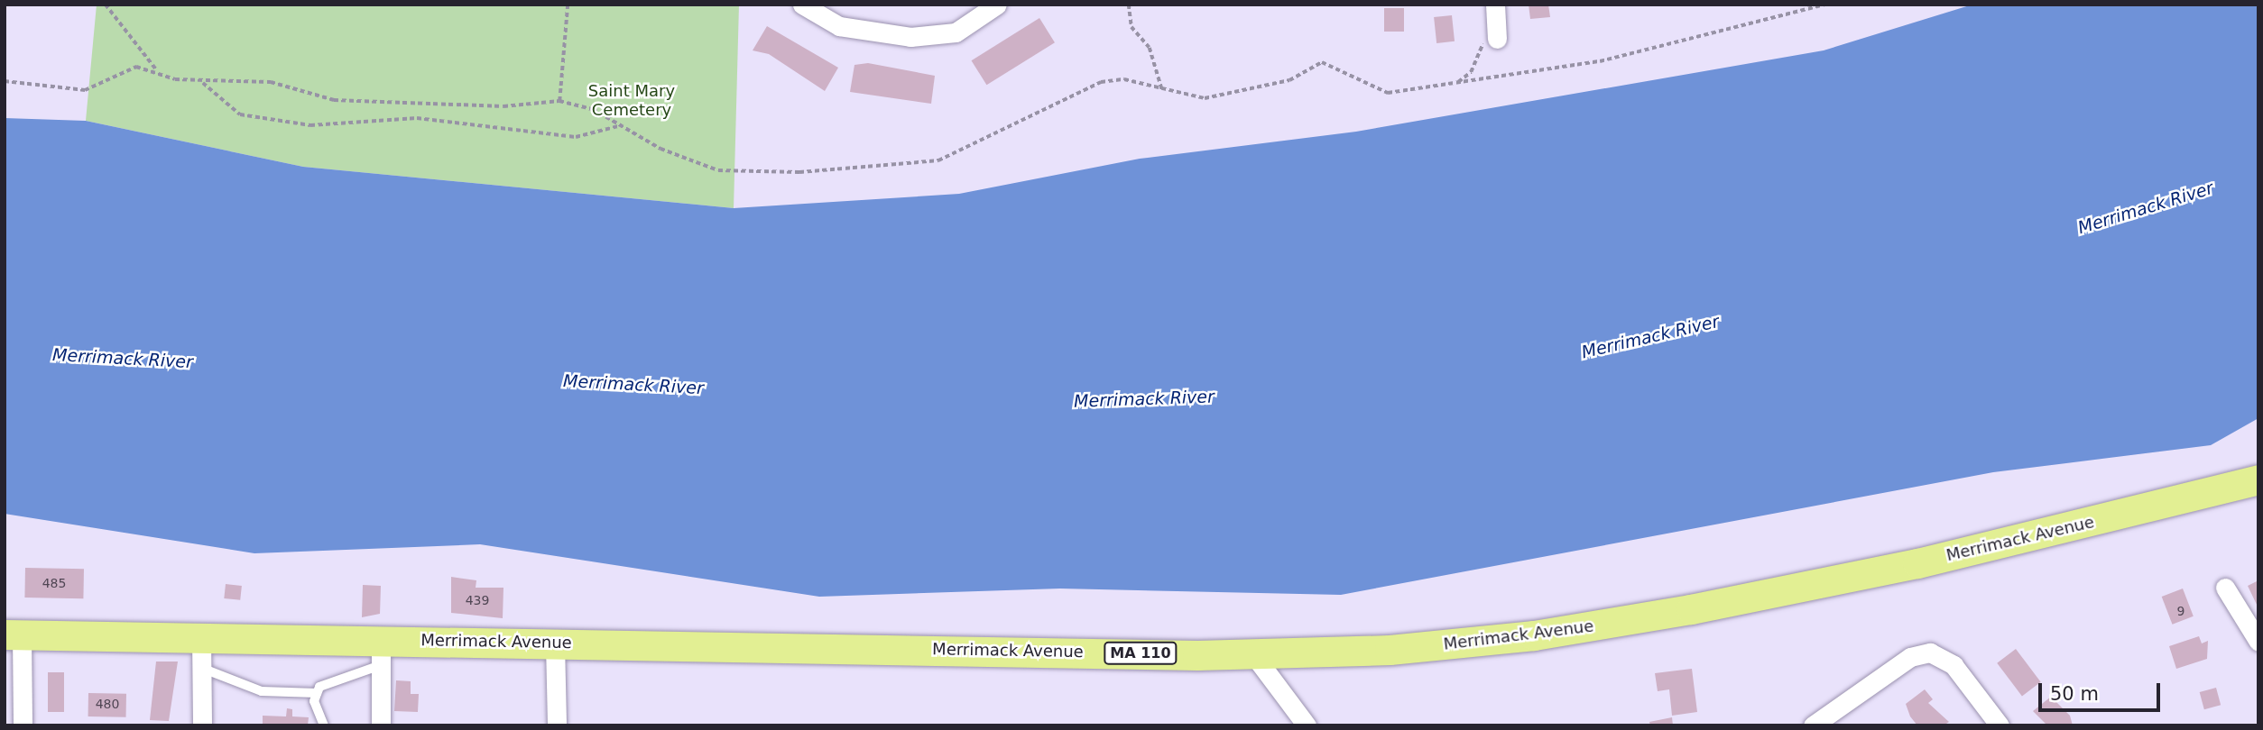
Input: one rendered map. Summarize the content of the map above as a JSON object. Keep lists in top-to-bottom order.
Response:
{
  "streets": {
    "main road": ["Merrimack Avenue", "MA 110"]
  },
  "water": ["Merrimack River"],
  "parks": ["Saint Mary Cemetery"],
  "house_numbers": [
    "485",
    "439",
    "9",
    "480"
  ],
  "scale_bar": "50 m"
}
